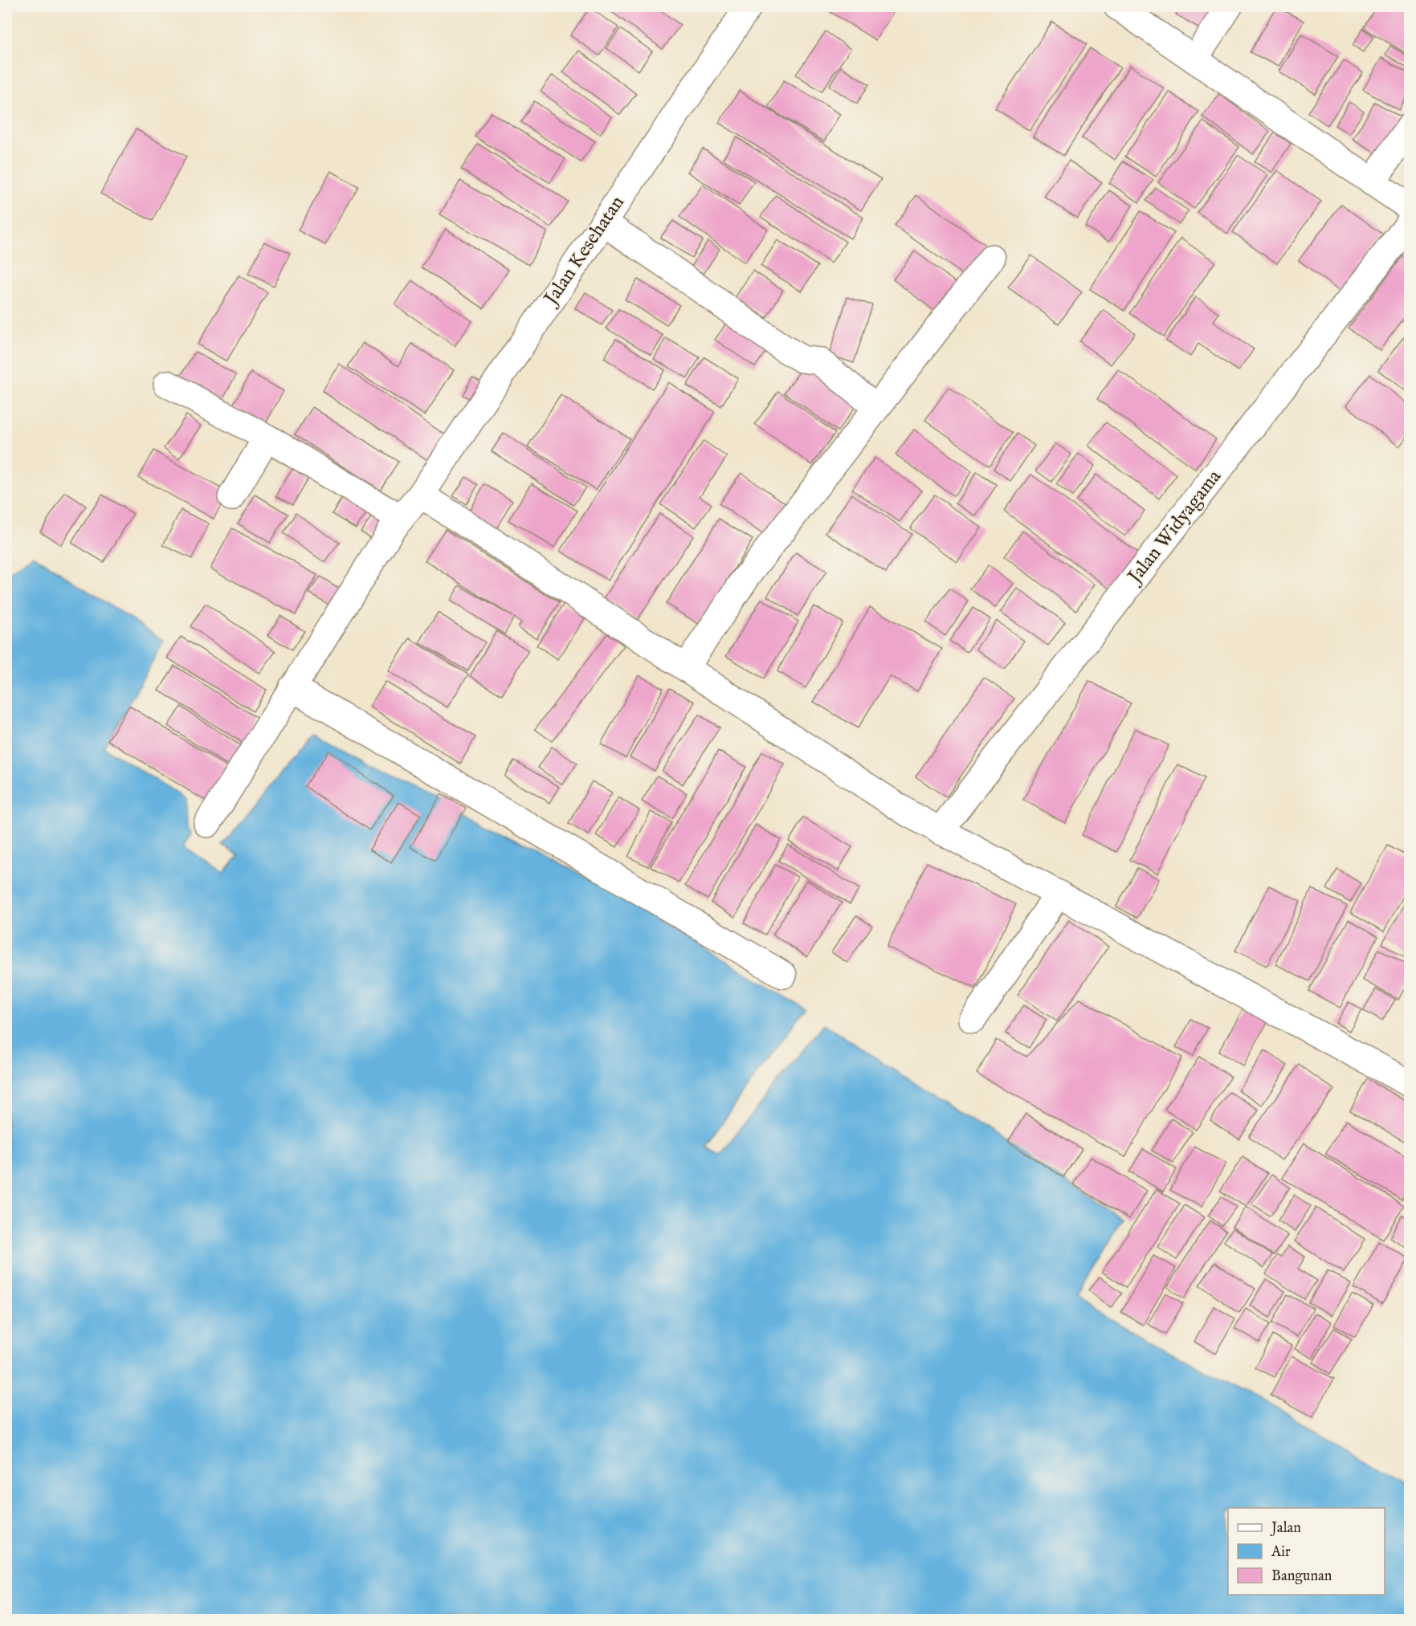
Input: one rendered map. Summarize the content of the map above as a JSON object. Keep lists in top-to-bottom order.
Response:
{
  "streets": {
    "street": ["Jalan Kesehatan", "Jalan Widyagama"]
  },
  "legend": ["Jalan", "Air", "Bangunan"]
}
